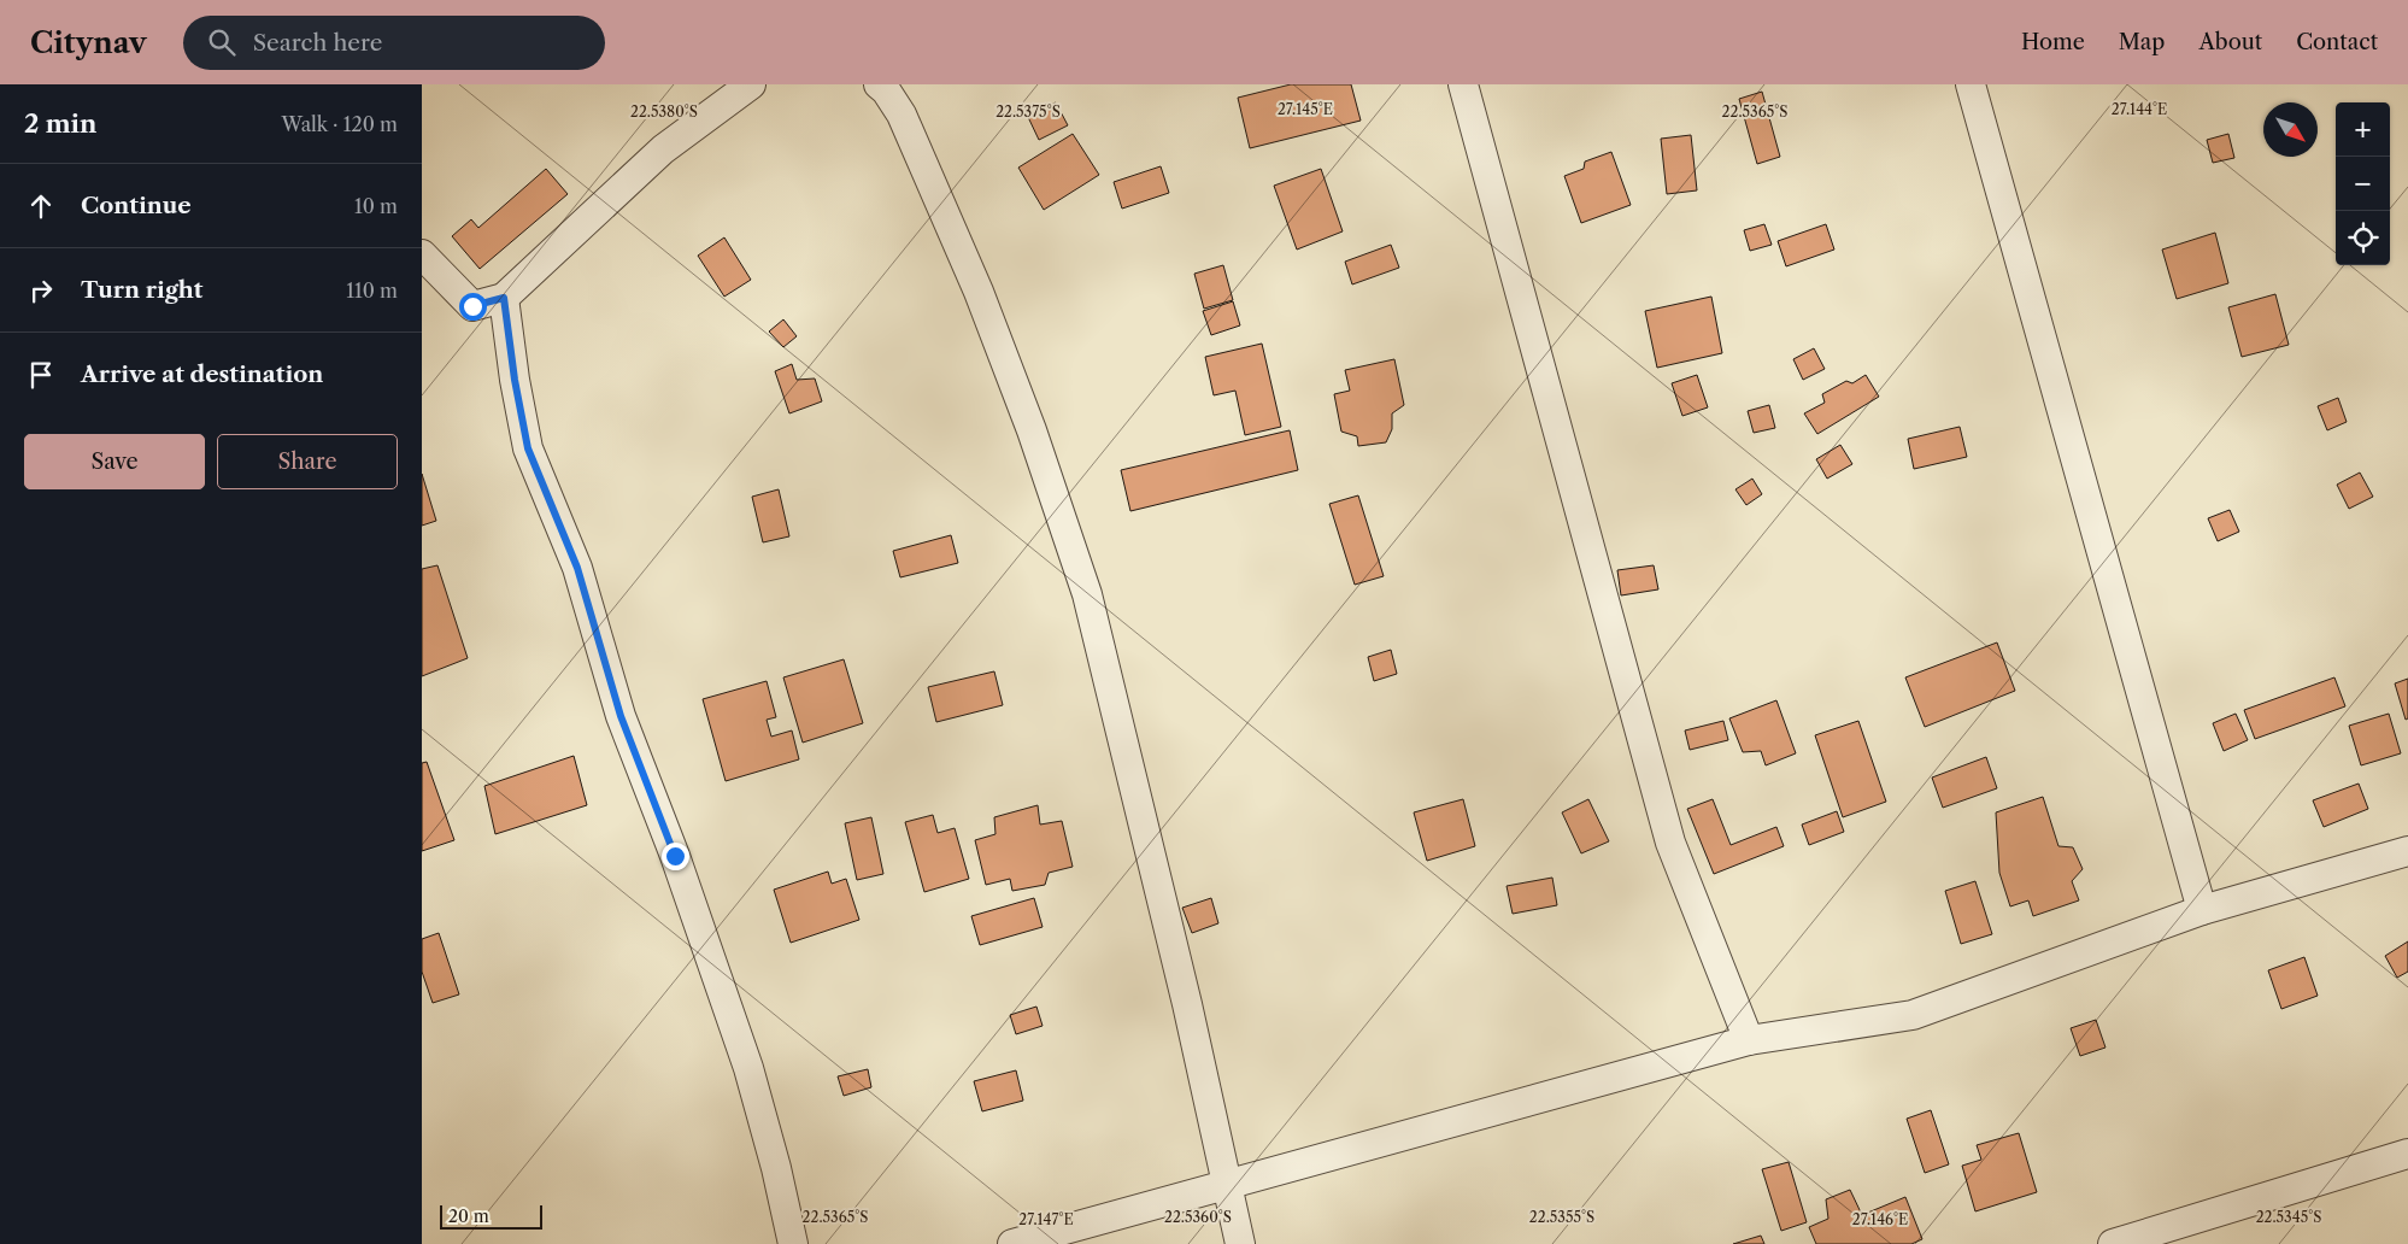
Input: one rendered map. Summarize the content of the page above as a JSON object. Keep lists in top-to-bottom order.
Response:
{
  "scale_bar": "20 m",
  "north": "bottom right",
  "page": {
    "header": "Citynav",
    "search": "Search here",
    "nav": [
      "Home",
      "Map",
      "About",
      "Contact"
    ],
    "heading": ["2 min", "Walk · 120 m"],
    "map_buttons": ["+", "−"],
    "list": [
      ["Continue", "10 m"],
      ["Turn right", "110 m"],
      "Arrive at destination"
    ],
    "buttons": ["Save", "Share"],
    "scale": "20 m"
  },
  "coordinates": [
    "27.145°E",
    "27.144°E",
    "22.5380°S",
    "22.5375°S",
    "22.5365°S",
    "22.5360°S",
    "22.5355°S",
    "22.5345°S",
    "27.147°E",
    "27.146°E"
  ]
}
